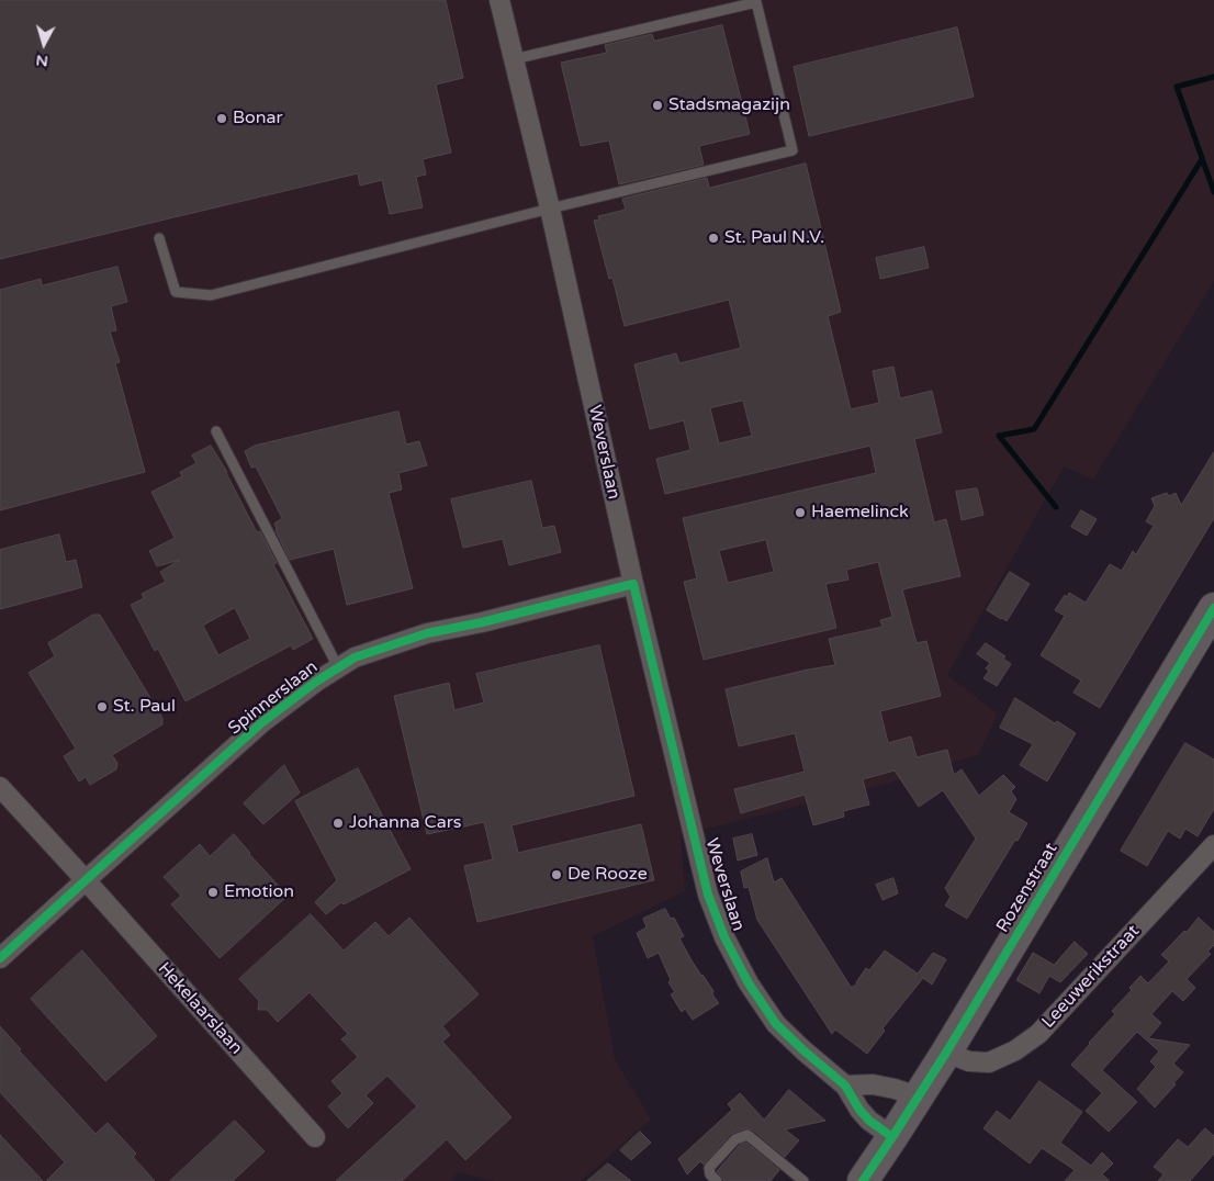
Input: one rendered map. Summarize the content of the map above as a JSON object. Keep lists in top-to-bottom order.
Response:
{
  "streets": {
    "main road": ["Rozenstraat"],
    "street": [
      "Weverslaan",
      "Spinnerslaan",
      "Leeuwerikstraat",
      "Hekelaarslaan"
    ]
  },
  "crossings": [
    ["Weverslaan", "Spinnerslaan"],
    ["Weverslaan", "Rozenstraat"],
    ["Spinnerslaan", "Hekelaarslaan"],
    ["Rozenstraat", "Leeuwerikstraat"]
  ],
  "places": [
    "Stadsmagazijn",
    "Bonar",
    "St. Paul N.V.",
    "Haemelinck",
    "St. Paul",
    "Johanna Cars",
    "De Rooze",
    "Emotion"
  ],
  "north": "bottom"
}
